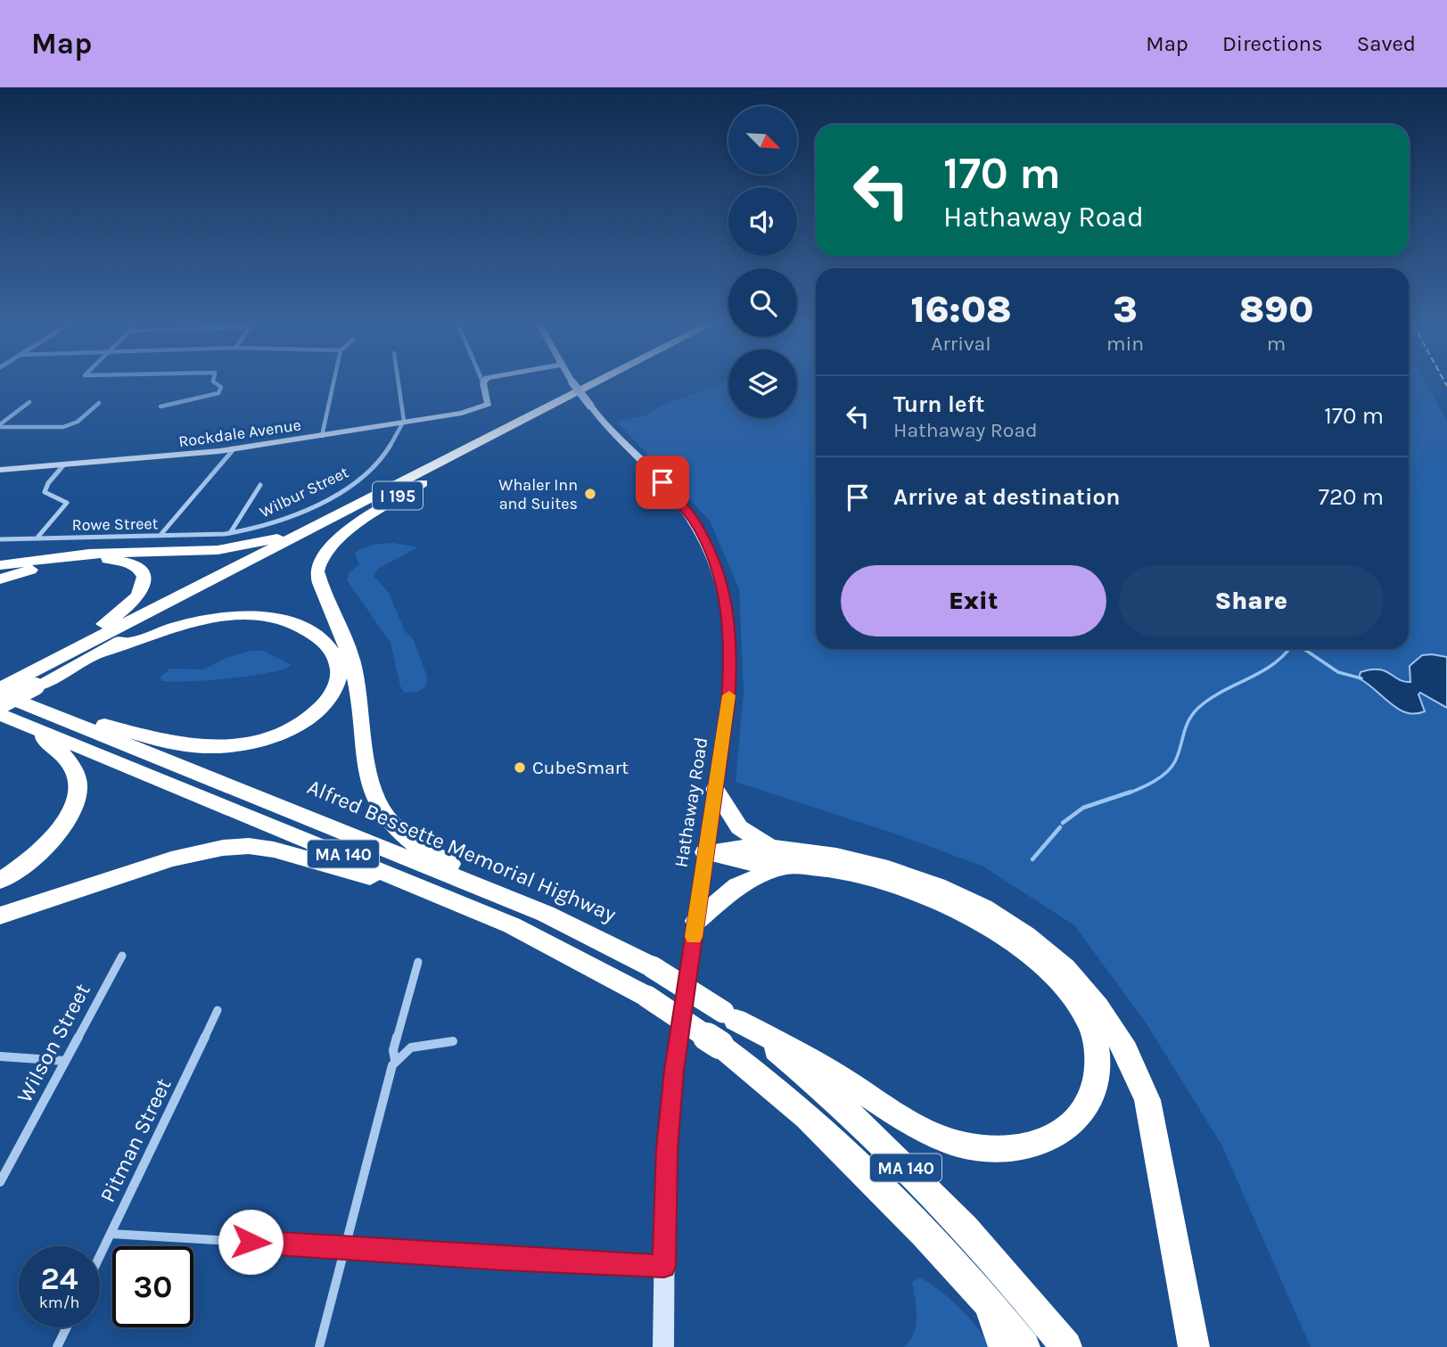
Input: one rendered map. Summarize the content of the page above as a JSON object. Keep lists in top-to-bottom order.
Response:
{
  "streets": {
    "highway": ["I 195", "Alfred Bessette Memorial Highway", "MA 140"],
    "main road": ["Rockdale Avenue", "Hathaway Road"],
    "street": [
      "Wilbur Street",
      "Rowe Street",
      "Wilson Street",
      "Pitman Street"
    ]
  },
  "crossings": [
    ["Rockdale Avenue", "Wilbur Street"],
    ["Wilbur Street", "Rowe Street"]
  ],
  "places": ["Whaler Inn and Suites", "CubeSmart"],
  "north": "bottom right",
  "page": {
    "header": "Map",
    "nav": ["Map", "Directions", "Saved"],
    "turn": ["170 m", "Hathaway Road"],
    "eta": [
      "16:08",
      "Arrival",
      "3",
      "min",
      "890",
      "m"
    ],
    "list": [
      {
        "name": "Turn left",
        "note": "Hathaway Road",
        "value": "170 m"
      },
      {
        "name": "Arrive at destination",
        "value": "720 m"
      }
    ],
    "buttons": ["Exit", "Share"],
    "speed": "24 km/h",
    "limit": "30"
  }
}
